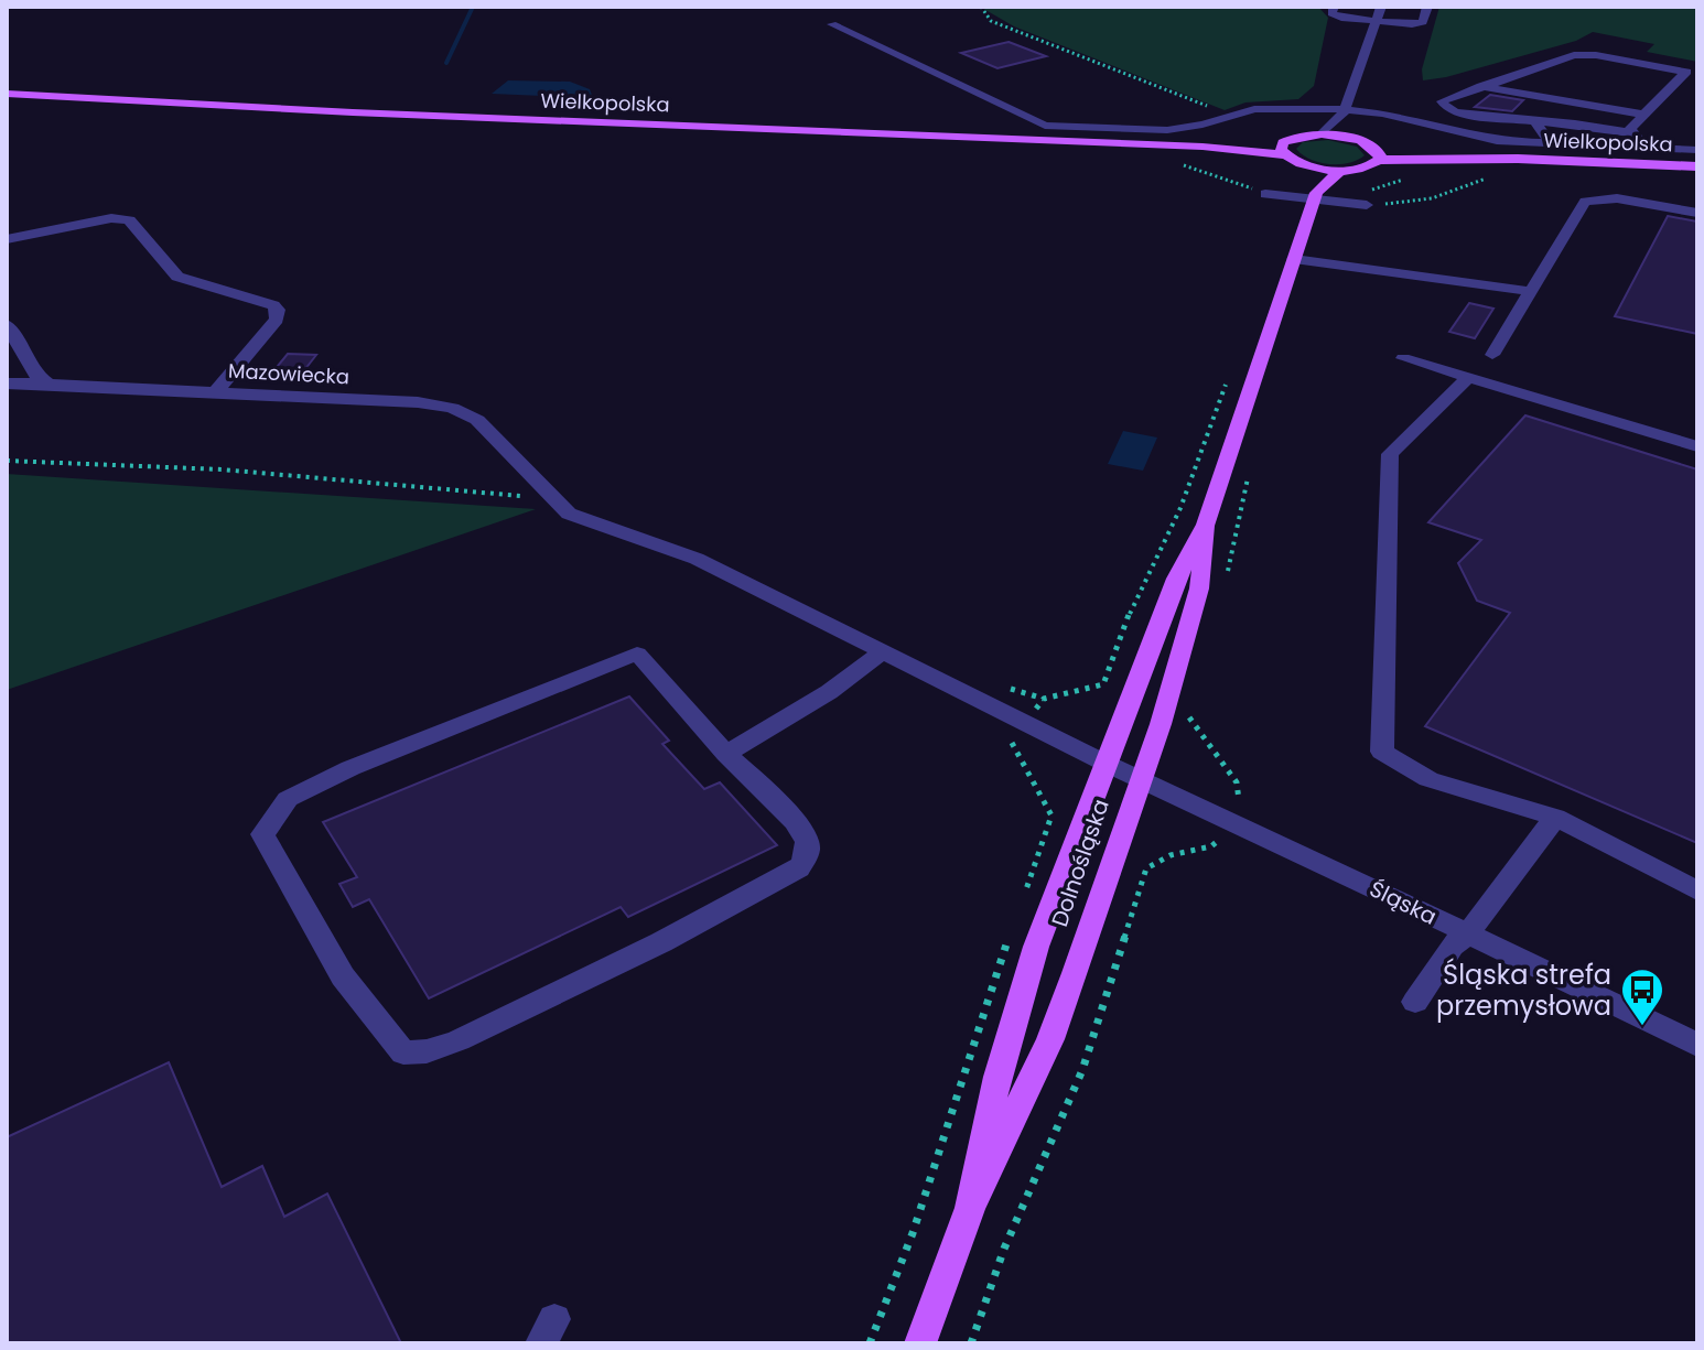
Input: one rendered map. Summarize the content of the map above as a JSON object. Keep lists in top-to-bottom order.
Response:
{
  "streets": {
    "main road": ["Wielkopolska", "Dolnośląska"],
    "street": ["Mazowiecka", "Śląska"]
  },
  "crossings": [
    ["Mazowiecka", "Śląska"],
    ["Dolnośląska", "Śląska"]
  ],
  "places": {
    "bus stop": ["Śląska strefa przemysłowa"]
  }
}
